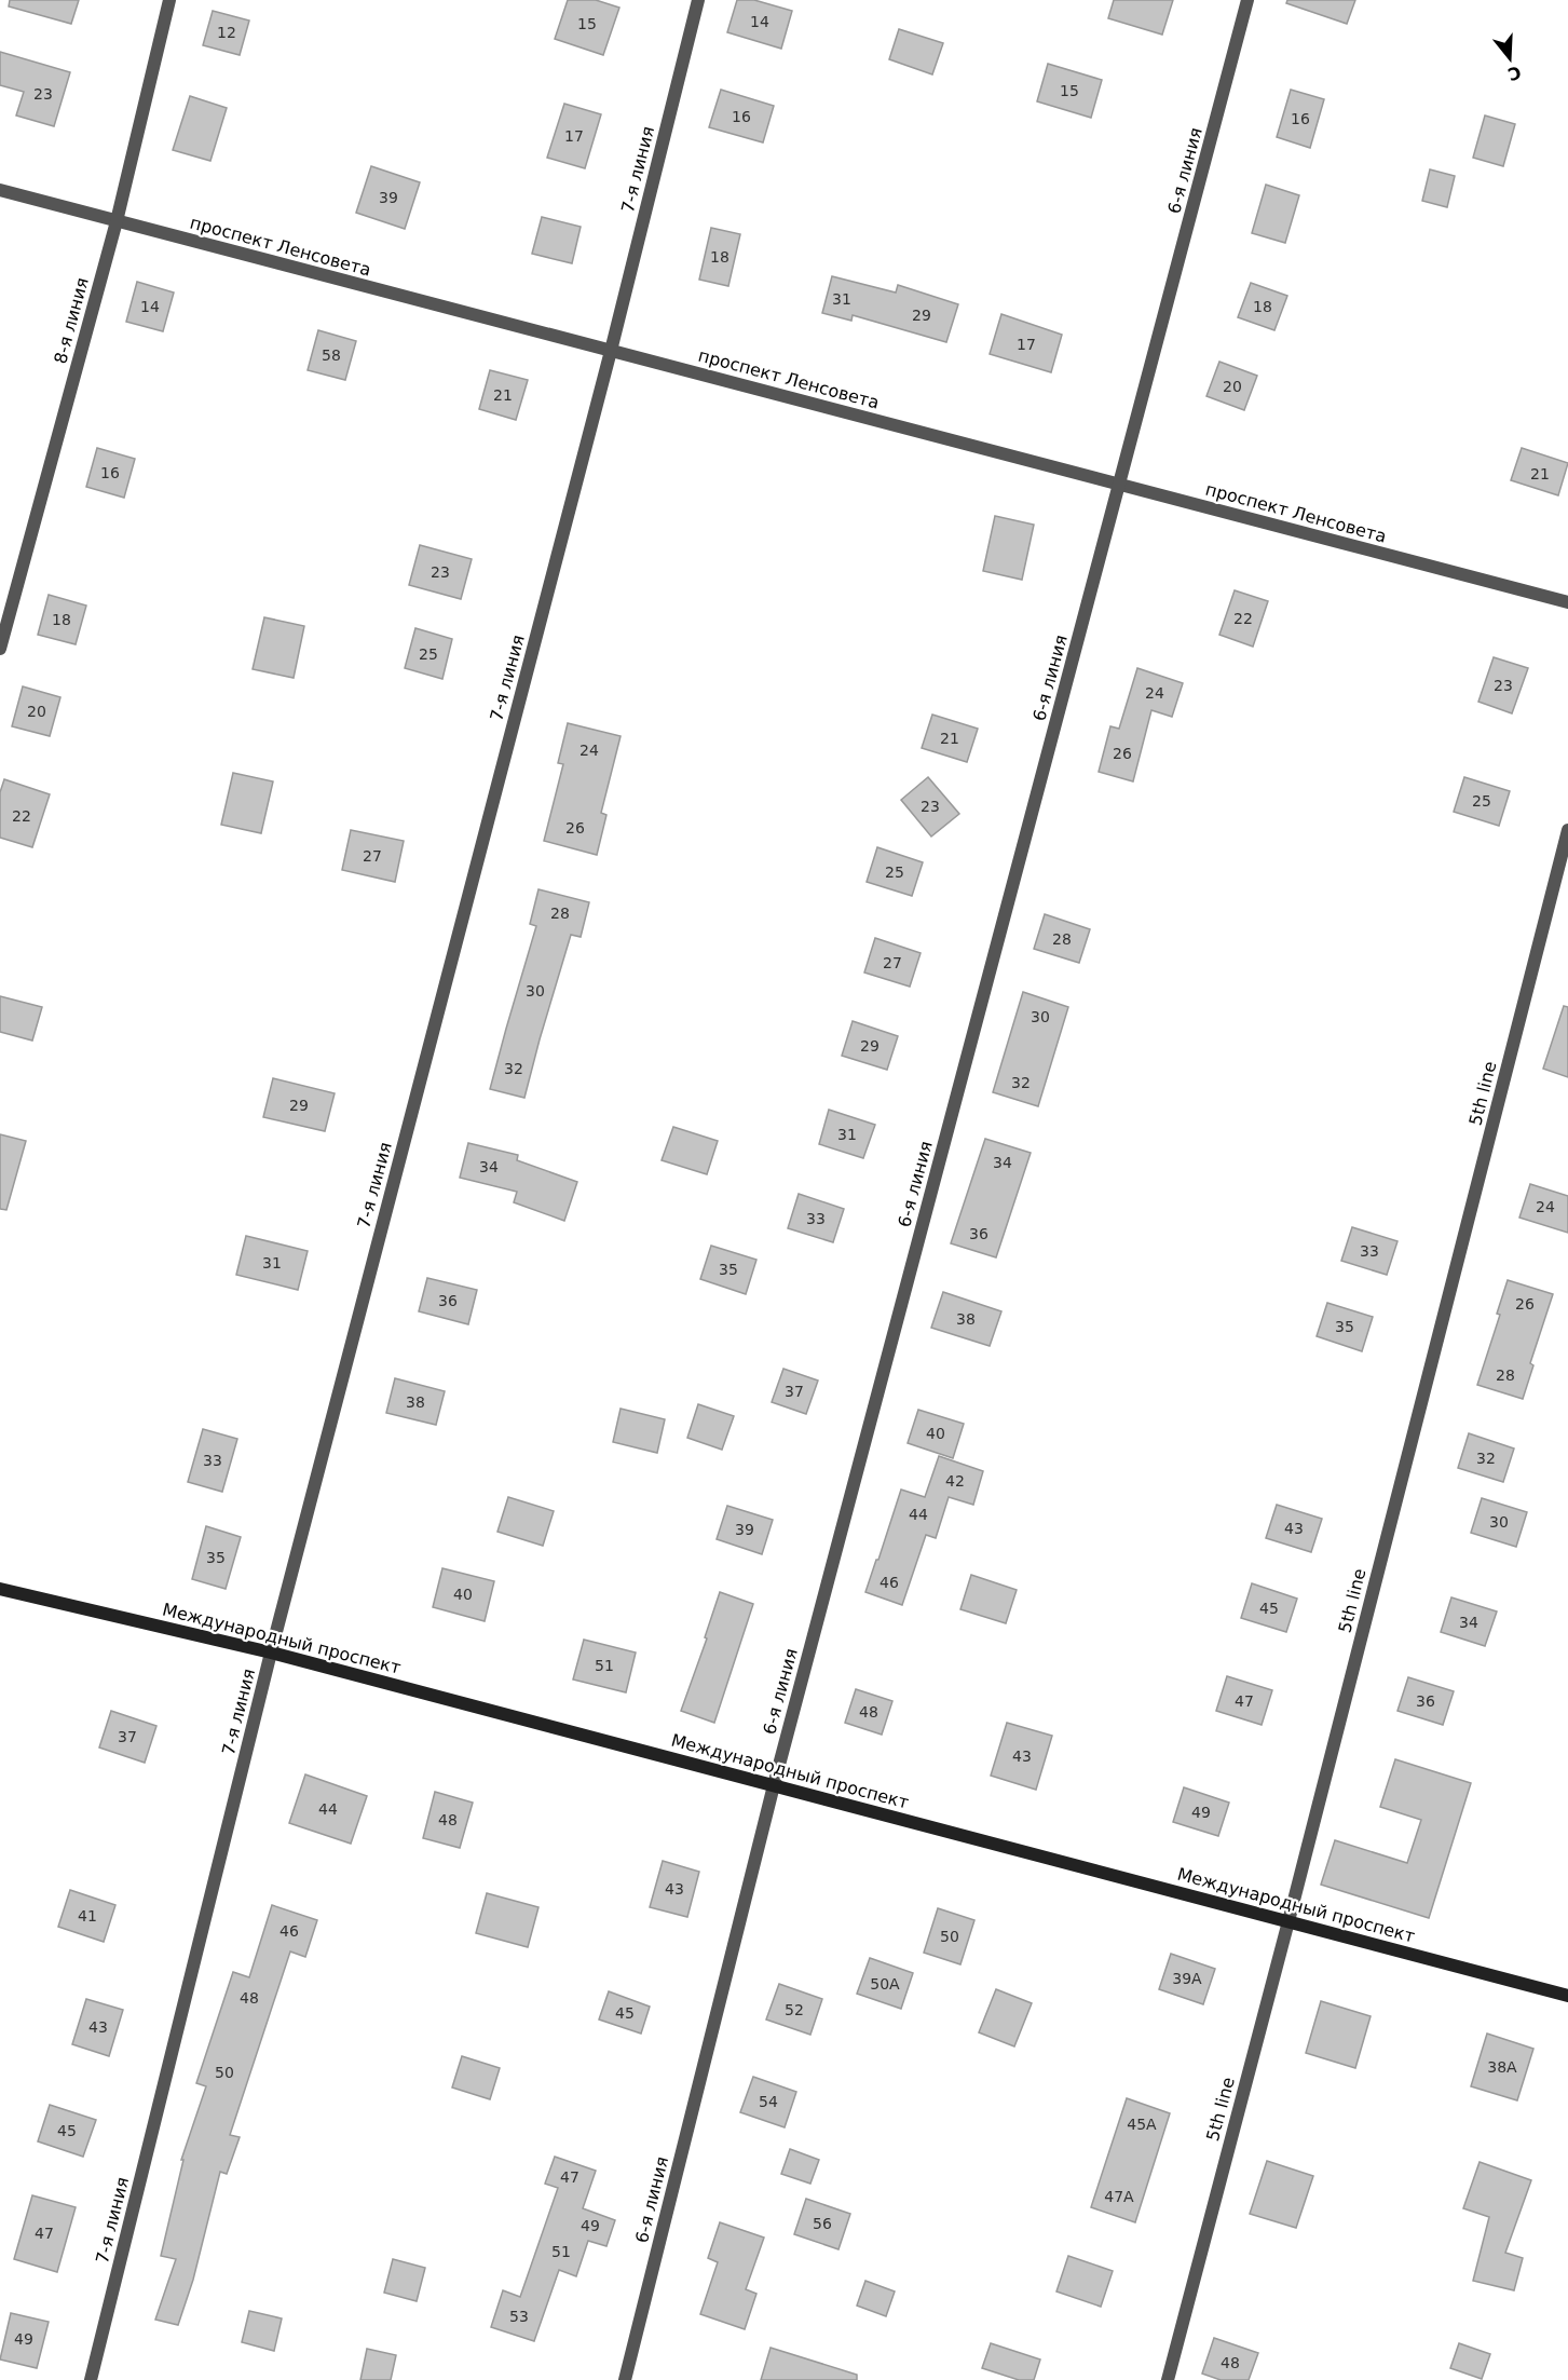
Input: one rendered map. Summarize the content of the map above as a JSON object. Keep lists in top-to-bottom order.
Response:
{
  "streets": {
    "street": [
      "7-я линия",
      "6-я линия",
      "проспект Ленсовета",
      "8-я линия",
      "5th line",
      "Международный проспект"
    ]
  },
  "crossings": [
    ["7-я линия", "проспект Ленсовета"],
    ["7-я линия", "Международный проспект"],
    ["6-я линия", "проспект Ленсовета"],
    ["6-я линия", "Международный проспект"],
    ["проспект Ленсовета", "8-я линия"],
    ["5th line", "Международный проспект"]
  ],
  "house_numbers": [
    "14",
    "15",
    "12",
    "15",
    "23",
    "16",
    "16",
    "17",
    "39",
    "18",
    "31",
    "14",
    "18",
    "29",
    "17",
    "58",
    "20",
    "21",
    "16",
    "21",
    "23",
    "22",
    "18",
    "25",
    "23",
    "24",
    "20",
    "21",
    "24",
    "26",
    "25",
    "23",
    "22",
    "26",
    "27",
    "25",
    "28",
    "28",
    "27",
    "30",
    "30",
    "29",
    "32",
    "32",
    "29",
    "31",
    "34",
    "34",
    "24",
    "33",
    "36",
    "33",
    "31",
    "35",
    "36",
    "26",
    "38",
    "35",
    "28",
    "37",
    "38",
    "40",
    "32",
    "33",
    "42",
    "44",
    "30",
    "43",
    "39",
    "35",
    "46",
    "40",
    "45",
    "34",
    "51",
    "47",
    "36",
    "48",
    "37",
    "43",
    "44",
    "49",
    "48",
    "43",
    "41",
    "46",
    "50",
    "39А",
    "50А",
    "48",
    "52",
    "45",
    "43",
    "38А",
    "50",
    "54",
    "45А",
    "45",
    "47",
    "47А",
    "56",
    "49",
    "47",
    "51",
    "53",
    "49",
    "48"
  ],
  "north": "bottom"
}
